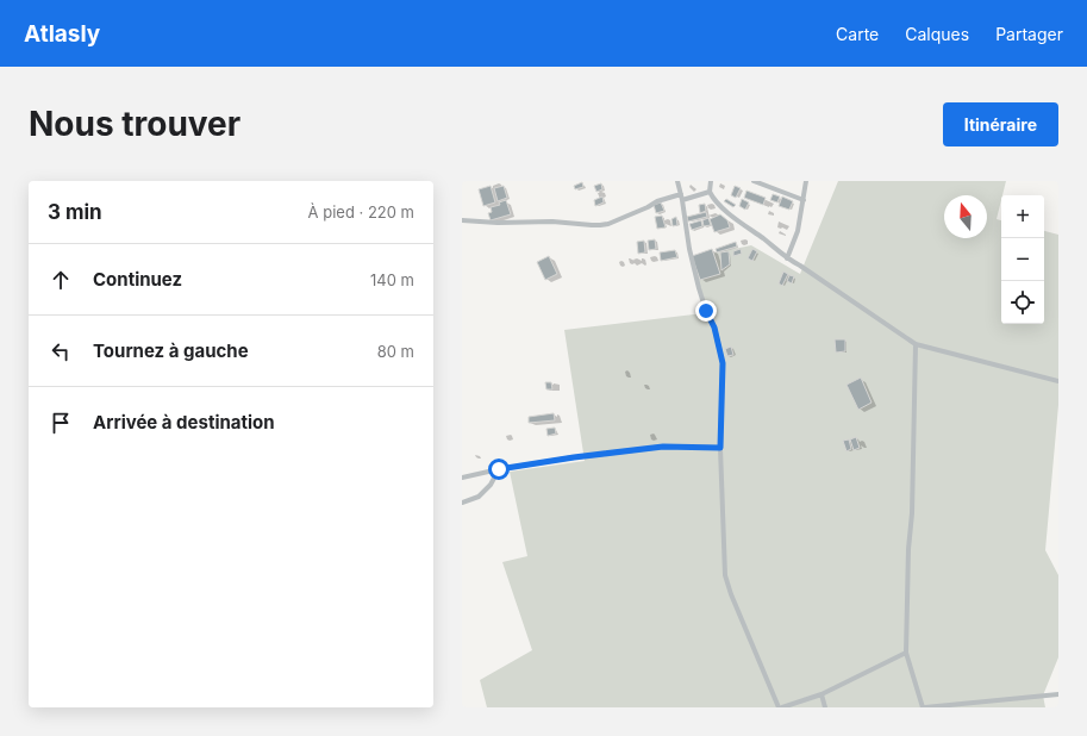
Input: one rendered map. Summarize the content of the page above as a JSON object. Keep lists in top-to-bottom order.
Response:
{
  "north": "top",
  "page": {
    "header": "Atlasly",
    "nav": ["Carte", "Calques", "Partager"],
    "buttons": "Itinéraire",
    "title": "Nous trouver",
    "heading": ["3 min", "À pied · 220 m"],
    "map_buttons": ["+", "−"],
    "list": [
      ["Continuez", "140 m"],
      ["Tournez à gauche", "80 m"],
      "Arrivée à destination"
    ]
  }
}
